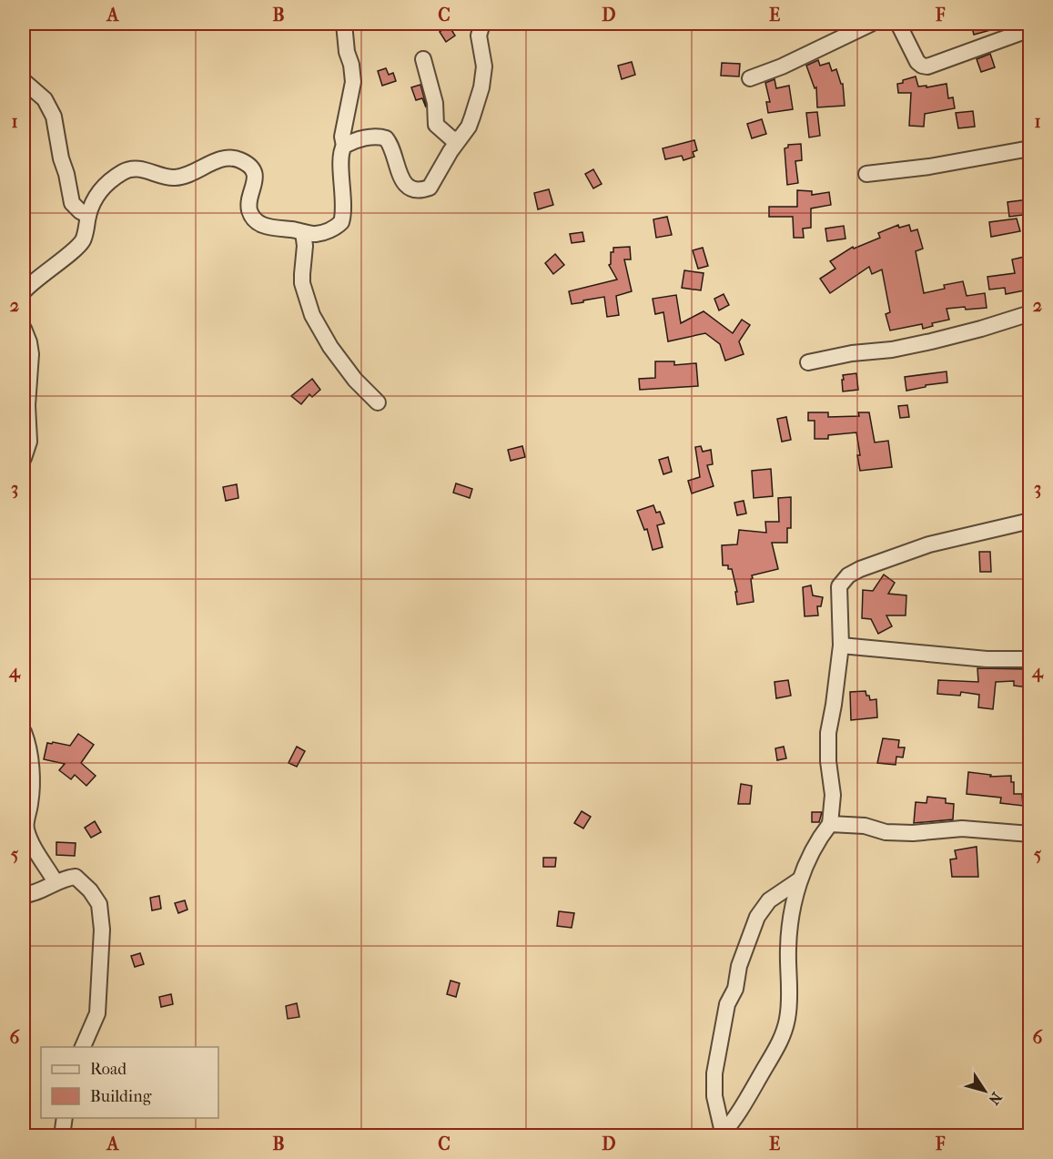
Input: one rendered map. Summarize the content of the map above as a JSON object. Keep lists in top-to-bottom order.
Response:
{
  "legend": ["Road", "Building"],
  "north": "bottom right",
  "grid": {
    "columns": [
      "A",
      "B",
      "C",
      "D",
      "E",
      "F"
    ],
    "rows": [
      "1",
      "2",
      "3",
      "4",
      "5",
      "6"
    ]
  }
}
